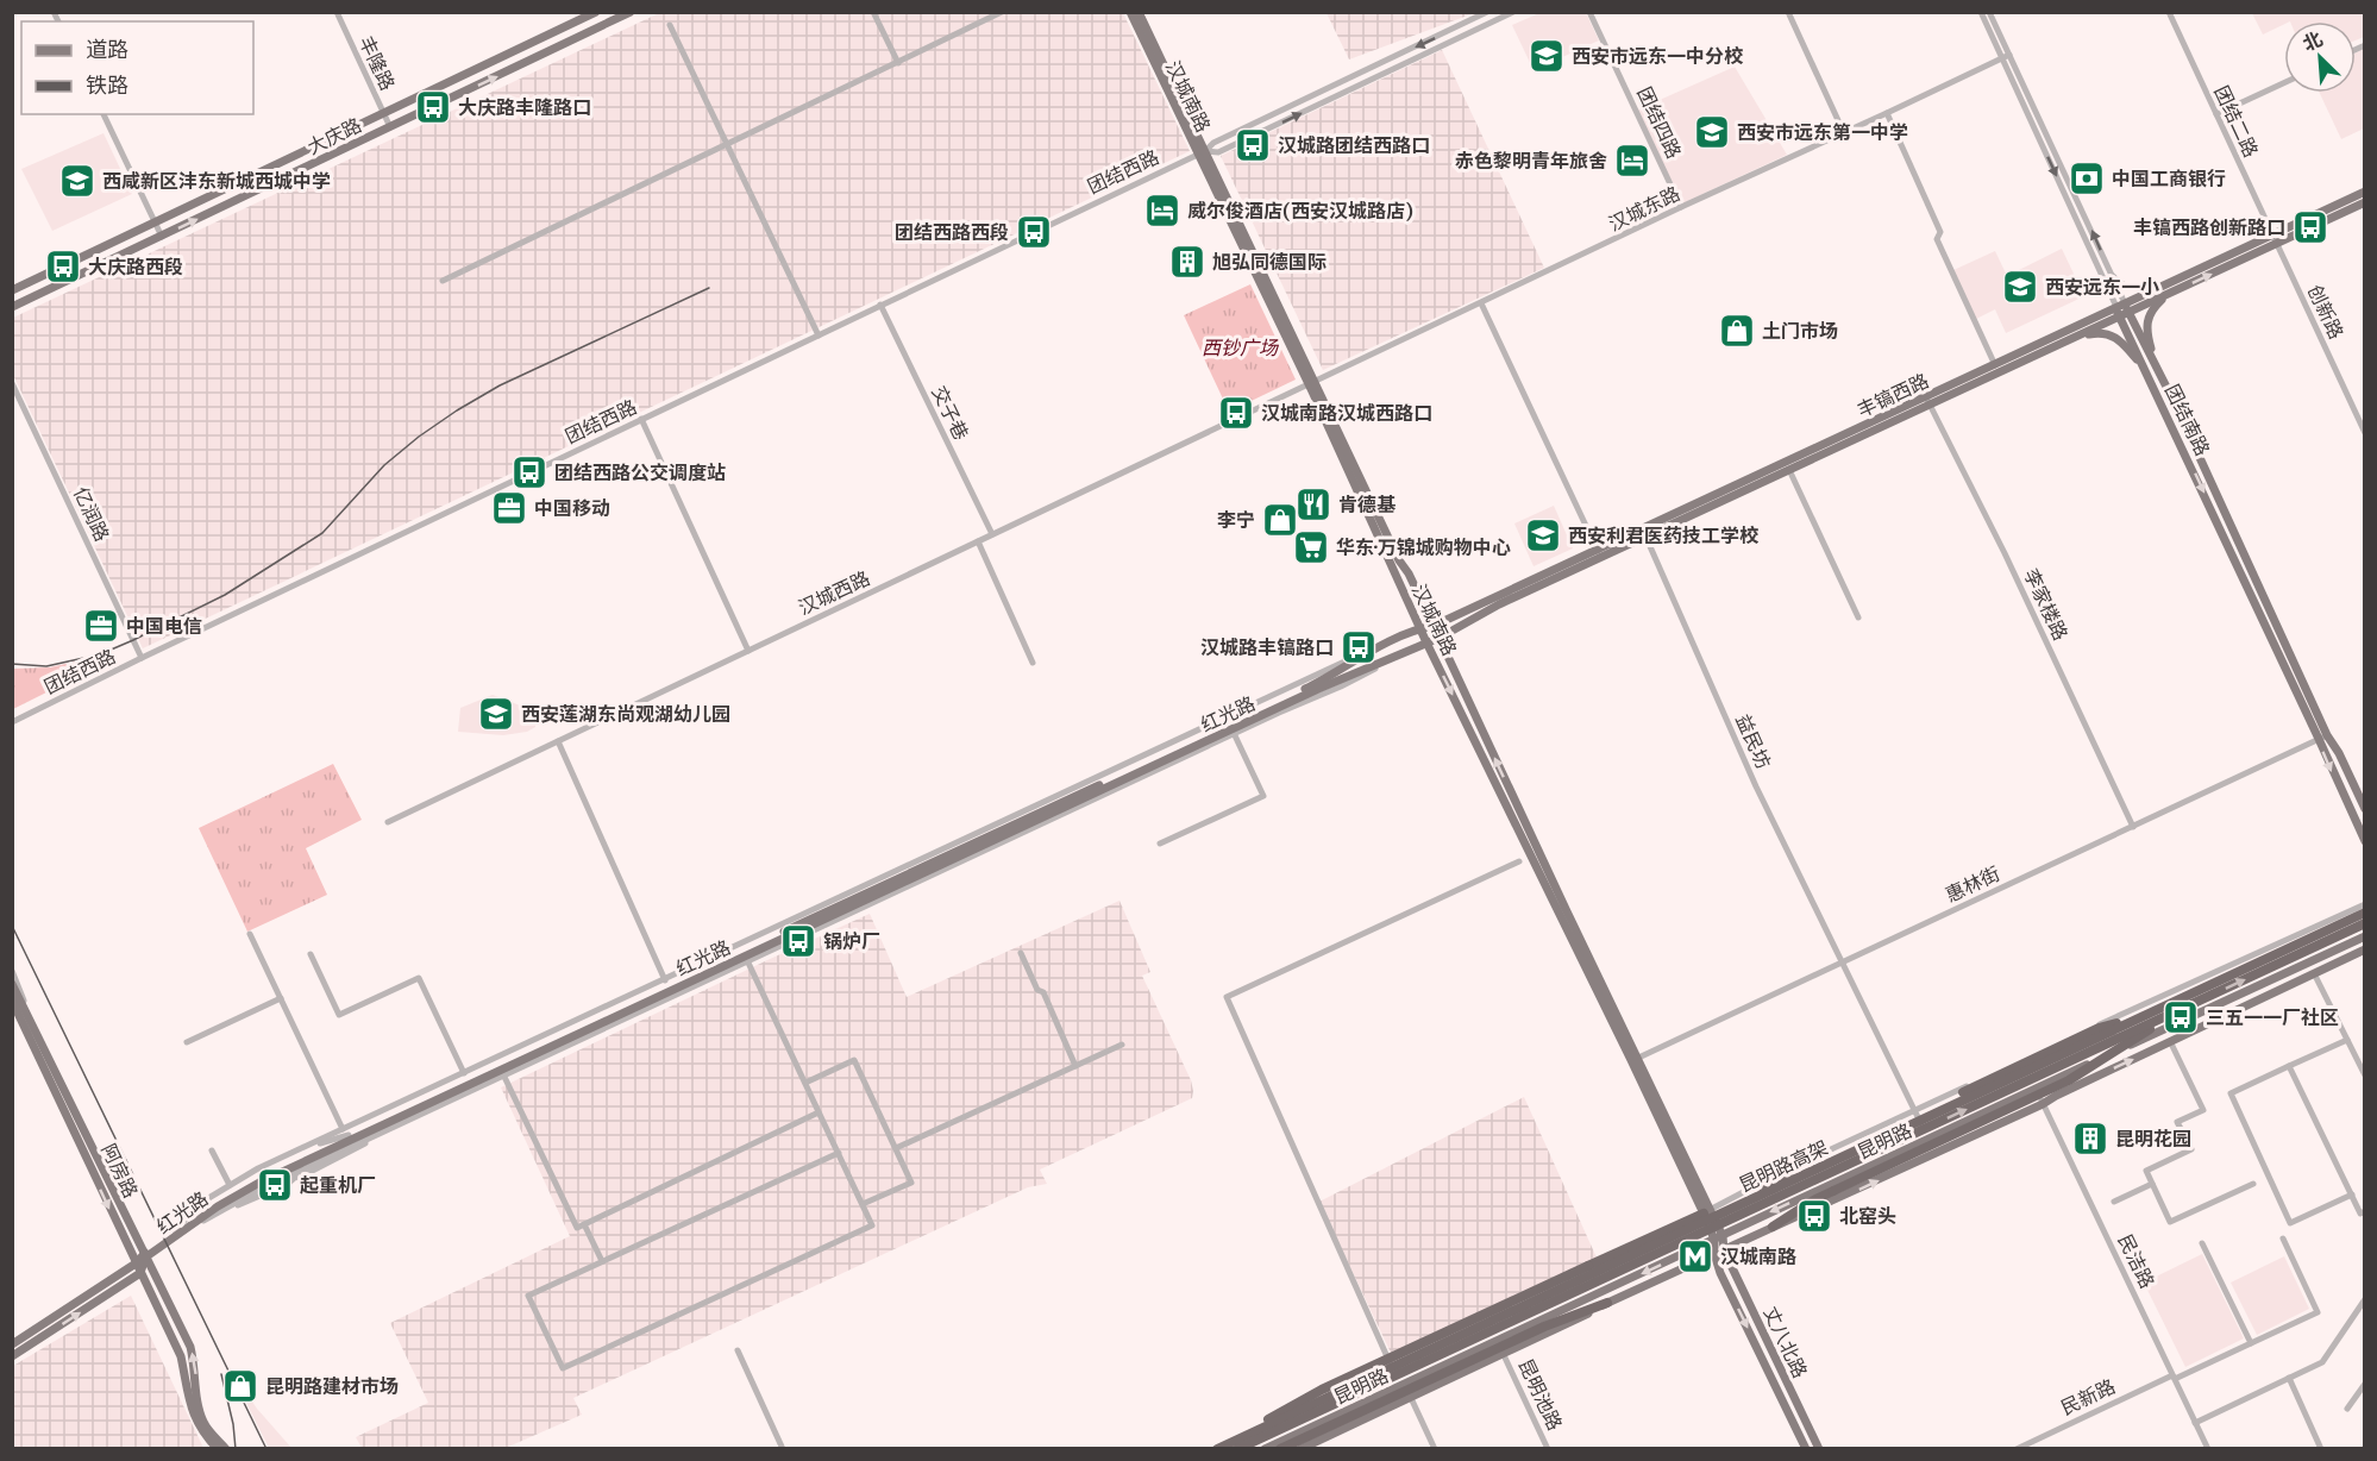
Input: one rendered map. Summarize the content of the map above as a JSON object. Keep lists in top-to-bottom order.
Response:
{
  "streets": {
    "highway": ["昆明路高架"],
    "main road": [
      "汉城南路",
      "大庆路",
      "丰镐西路",
      "团结南路",
      "红光路",
      "昆明路",
      "阿房路",
      "丈八北路"
    ],
    "street": [
      "丰隆路",
      "团结二路",
      "团结四路",
      "团结西路",
      "汉城东路",
      "创新路",
      "交子巷",
      "亿润路",
      "汉城西路",
      "李家楼路",
      "益民坊",
      "惠林街",
      "民洁路",
      "昆明池路",
      "民新路"
    ]
  },
  "crossings": [
    ["丰隆路", "大庆路"],
    ["汉城南路", "团结西路"],
    ["汉城南路", "汉城东路"],
    ["汉城南路", "丰镐西路"],
    ["汉城南路", "红光路"],
    ["汉城南路", "惠林街"],
    ["汉城南路", "昆明路"],
    ["汉城南路", "丈八北路"],
    ["团结二路", "创新路"],
    ["团结二路", "丰镐西路"],
    ["团结四路", "汉城东路"],
    ["团结西路", "交子巷"],
    ["团结西路", "亿润路"],
    ["汉城东路", "团结南路"],
    ["汉城东路", "汉城西路"],
    ["创新路", "丰镐西路"],
    ["丰镐西路", "团结南路"],
    ["丰镐西路", "李家楼路"],
    ["丰镐西路", "红光路"],
    ["丰镐西路", "益民坊"],
    ["交子巷", "汉城西路"],
    ["团结南路", "惠林街"],
    ["李家楼路", "惠林街"],
    ["红光路", "阿房路"],
    ["益民坊", "惠林街"],
    ["益民坊", "昆明路"],
    ["昆明路", "民洁路"],
    ["昆明路", "丈八北路"],
    ["昆明路", "昆明池路"],
    ["民洁路", "民新路"]
  ],
  "parks": ["西钞广场"],
  "places": {
    "school or university": [
      "西安市远东一中分校",
      "西安市远东第一中学",
      "西咸新区沣东新城西城中学",
      "西安远东一小",
      "西安利君医药技工学校",
      "西安莲湖东尚观湖幼儿园"
    ],
    "bus stop": [
      "大庆路丰隆路口",
      "汉城路团结西路口",
      "丰镐西路创新路口",
      "团结西路西段",
      "大庆路西段",
      "汉城南路汉城西路口",
      "团结西路公交调度站",
      "汉城路丰镐路口",
      "锅炉厂",
      "三五一一厂社区",
      "起重机厂",
      "北窑头"
    ],
    "hotel": ["赤色黎明青年旅舍", "威尔俊酒店(西安汉城路店)"],
    "bank": ["中国工商银行"],
    "building": ["旭弘同德国际", "昆明花园"],
    "shop": ["土门市场", "李宁", "昆明路建材市场"],
    "restaurant": ["肯德基"],
    "office": ["中国移动", "中国电信"],
    "supermarket": ["华东·万锦城购物中心"],
    "metro station": ["汉城南路"]
  },
  "legend": ["道路", "铁路"],
  "north": "top left"
}
